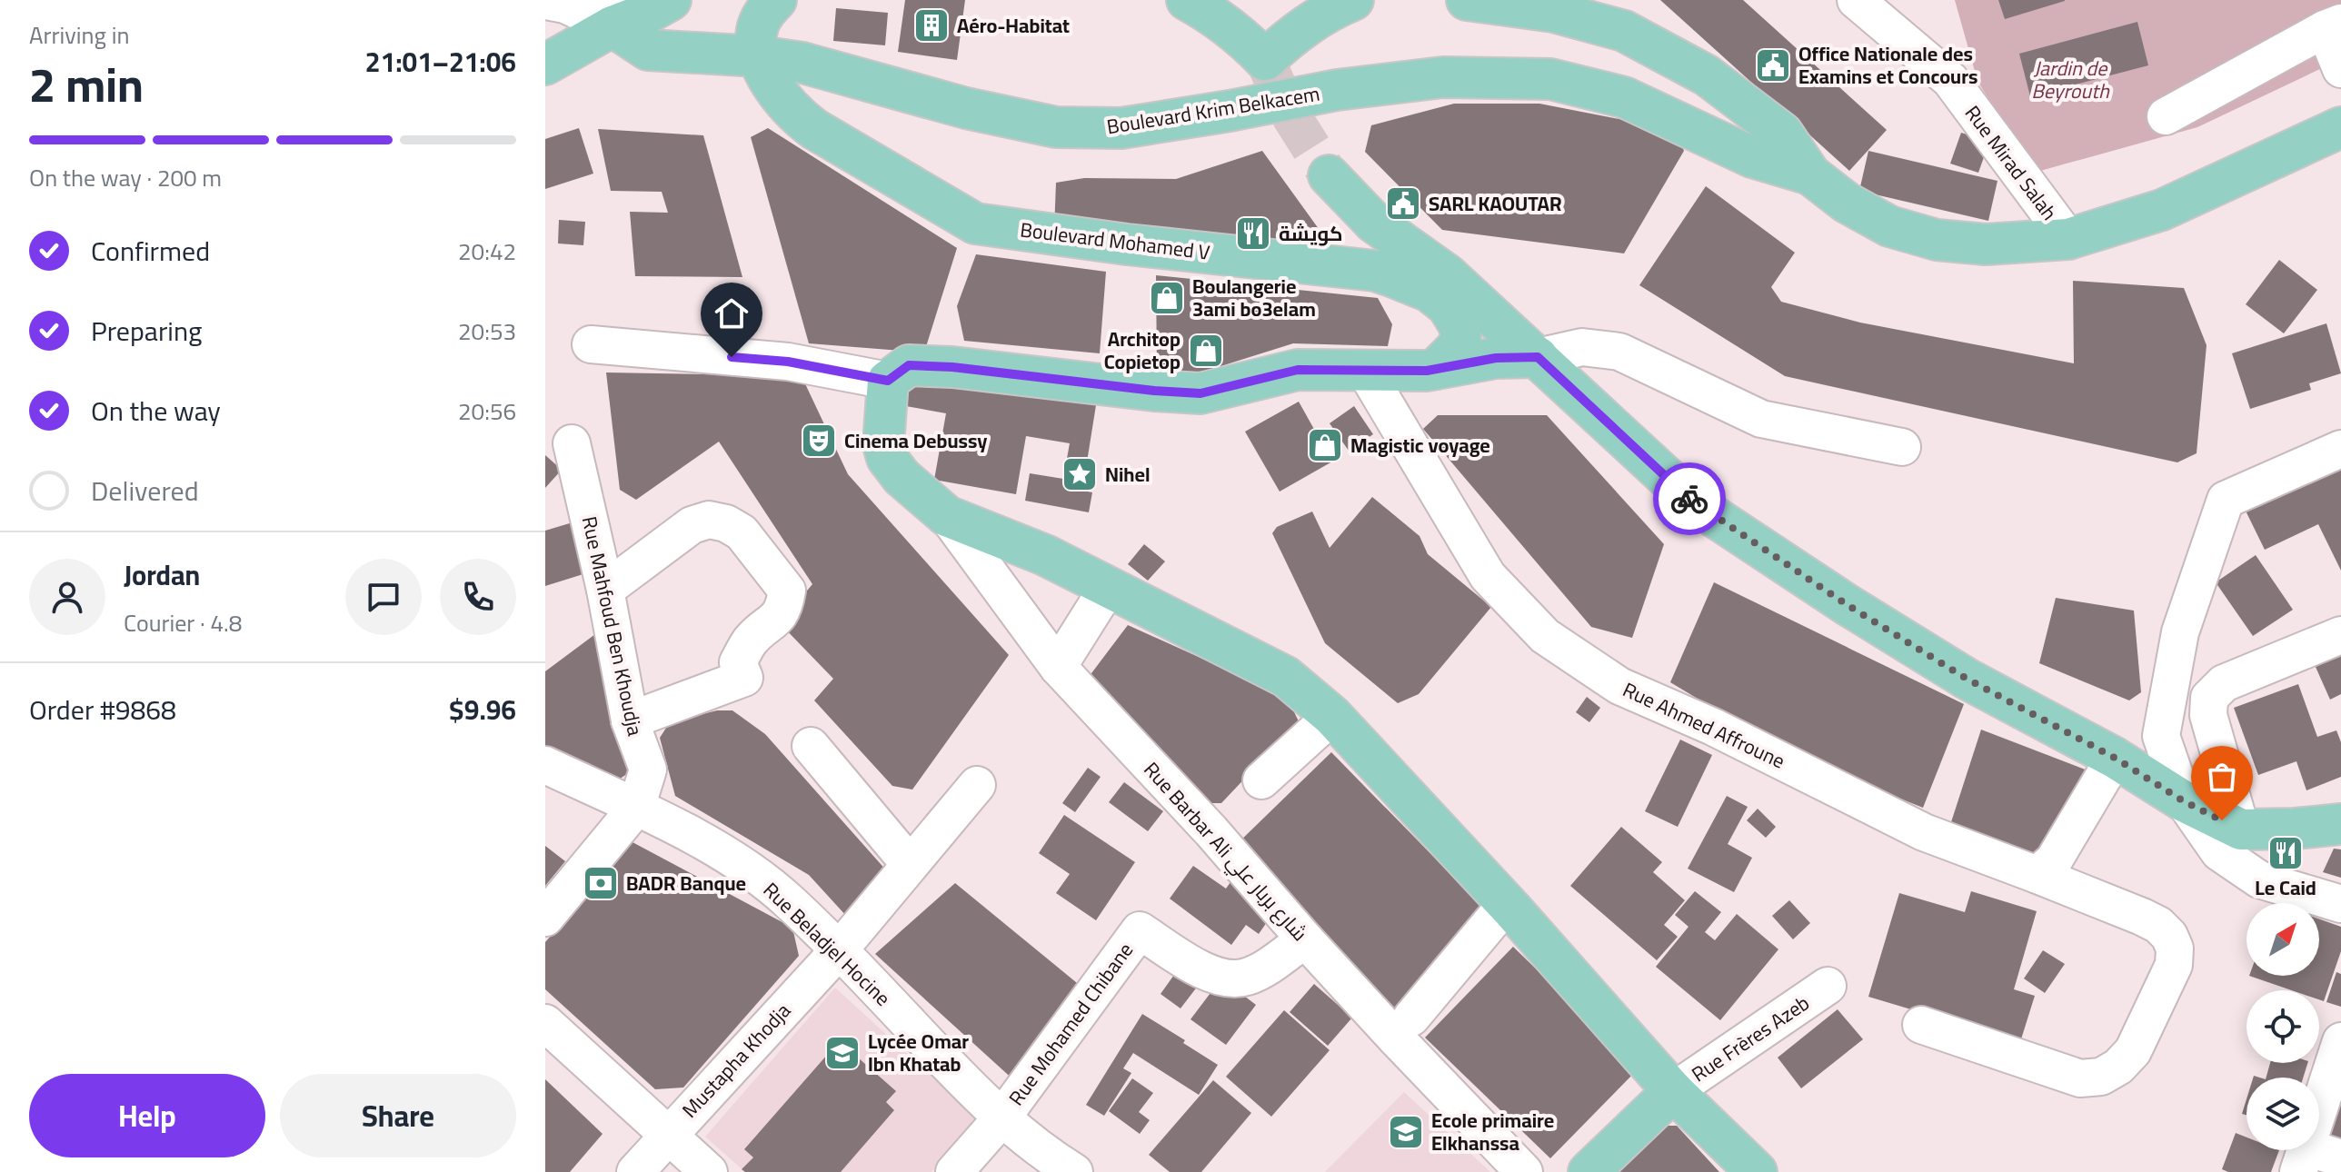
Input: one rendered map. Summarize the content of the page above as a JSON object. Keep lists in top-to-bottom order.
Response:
{
  "streets": {
    "main road": ["Boulevard Krim Belkacem", "Boulevard Mohamed V"],
    "street": [
      "Rue Mirad Salah",
      "Rue Mahfoud Ben Khoudja",
      "Rue Ahmed Affroune",
      "Rue Barbar Ali شارع بربار علي",
      "Rue Beladjel Hocine",
      "Rue Mohamed Chibane",
      "Rue Frères Azeb",
      "Mustapha Khodja"
    ]
  },
  "crossings": [
    ["Boulevard Krim Belkacem", "Boulevard Mohamed V"],
    ["Rue Mahfoud Ben Khoudja", "Rue Beladjel Hocine"],
    ["Rue Barbar Ali شارع بربار علي", "Rue Mohamed Chibane"],
    ["Rue Beladjel Hocine", "Rue Mohamed Chibane"],
    ["Rue Beladjel Hocine", "Mustapha Khodja"]
  ],
  "parks": ["Jardin de Beyrouth"],
  "places": {
    "building": ["Aéro-Habitat"],
    "public building": ["Office Nationale des Examins et Concours", "SARL KAOUTAR"],
    "restaurant": ["كويشة", "Le Caid"],
    "shop": ["Boulangerie 3ami bo3elam", "Architop Copietop", "Magistic voyage"],
    "theatre": ["Cinema Debussy"],
    "place": ["Nihel"],
    "bank": ["BADR Banque"],
    "school or university": ["Lycée Omar Ibn Khatab", "Ecole primaire Elkhanssa"]
  },
  "north": "top right",
  "page": {
    "heading": ["2 min", "Arriving in", "21:01–21:06"],
    "panel": [
      "Jordan",
      "Courier · 4.8",
      "Order #9868",
      "$9.96"
    ],
    "bar": "On the way · 200 m",
    "list": [
      ["Confirmed", "20:42"],
      ["Preparing", "20:53"],
      ["On the way", "20:56"],
      "Delivered"
    ],
    "buttons": ["Help", "Share"]
  }
}
